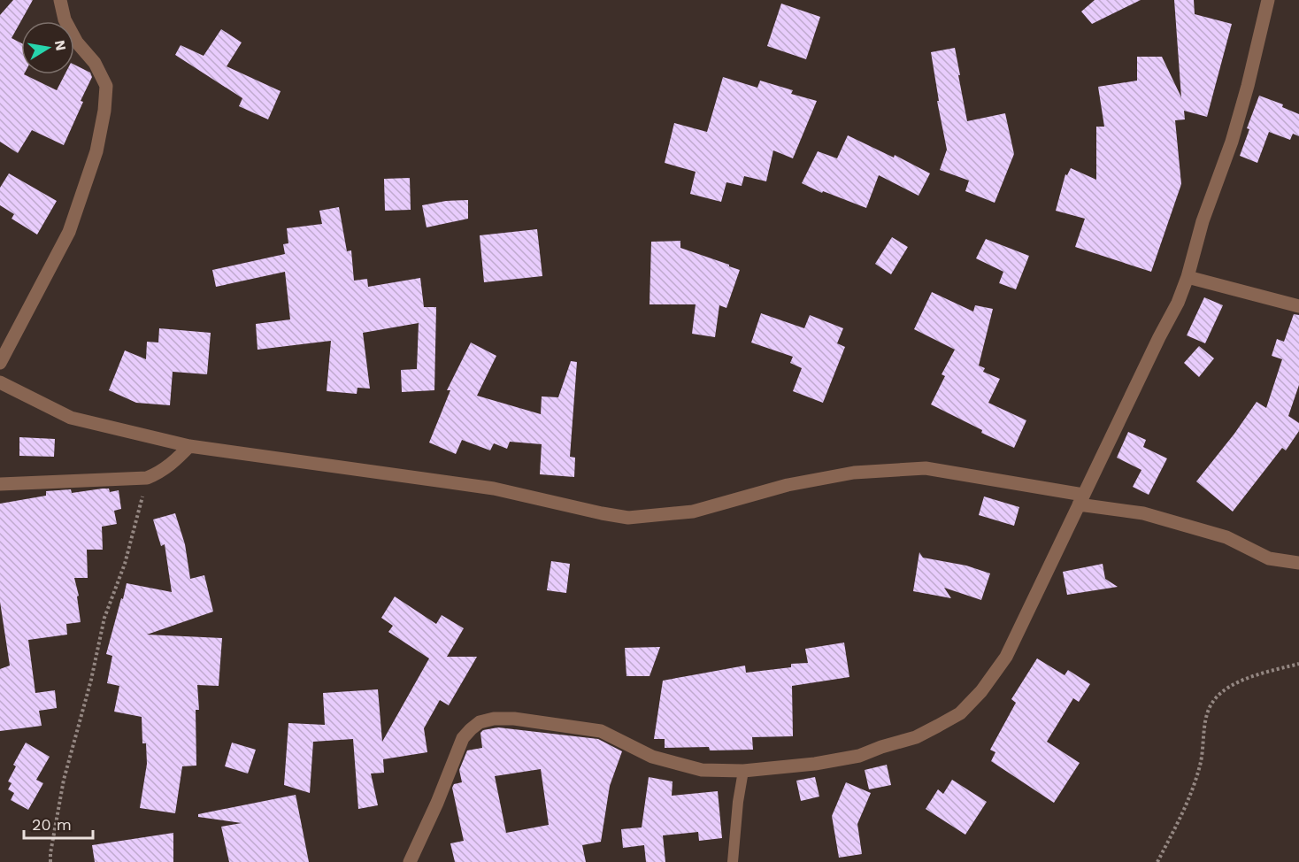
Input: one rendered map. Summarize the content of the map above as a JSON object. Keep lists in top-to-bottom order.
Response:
{
  "scale_bar": "20 m",
  "north": "right"
}
